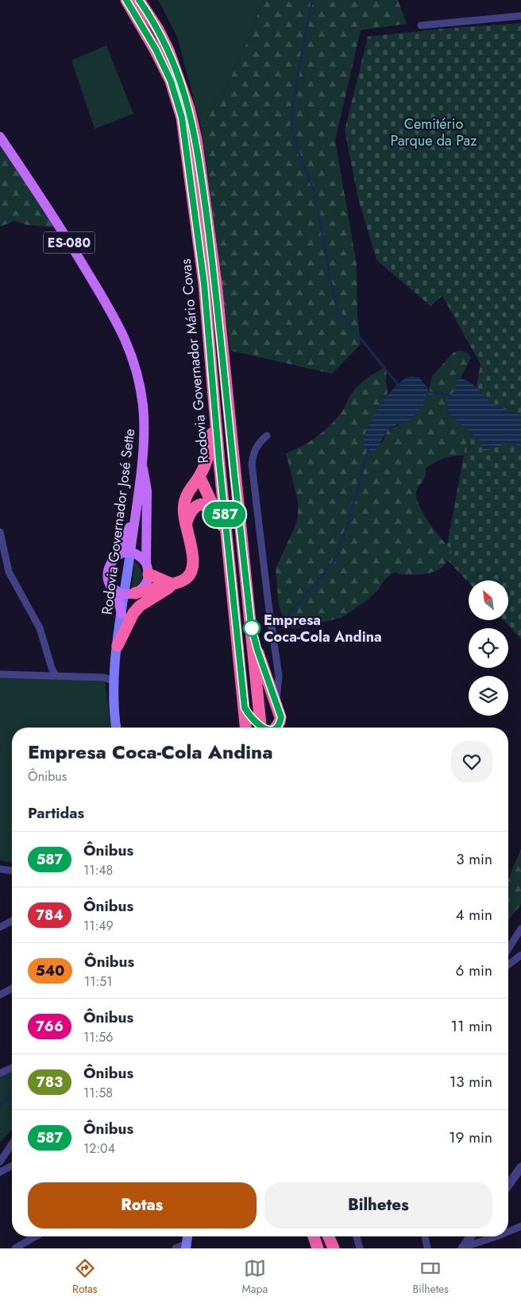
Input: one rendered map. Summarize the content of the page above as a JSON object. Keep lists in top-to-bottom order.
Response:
{
  "streets": {
    "highway": ["Rodovia Governador Mário Covas"],
    "main road": ["ES-080", "Rodovia Governador José Sette"]
  },
  "parks": ["Cemitério Parque da Paz"],
  "places": ["Empresa Coca-Cola Andina"],
  "lines": ["bus line 587"],
  "north": "top left",
  "page": {
    "on_map": "587",
    "heading": [
      ["Empresa Coca-Cola Andina", "Ônibus"],
      "Partidas"
    ],
    "list": [
      {
        "mark": "587",
        "name": "Ônibus",
        "note": "11:48",
        "value": "3 min"
      },
      {
        "mark": "784",
        "name": "Ônibus",
        "note": "11:49",
        "value": "4 min"
      },
      {
        "mark": "540",
        "name": "Ônibus",
        "note": "11:51",
        "value": "6 min"
      },
      {
        "mark": "766",
        "name": "Ônibus",
        "note": "11:56",
        "value": "11 min"
      },
      {
        "mark": "783",
        "name": "Ônibus",
        "note": "11:58",
        "value": "13 min"
      },
      {
        "mark": "587",
        "name": "Ônibus",
        "note": "12:04",
        "value": "19 min"
      }
    ],
    "buttons": ["Rotas", "Bilhetes"],
    "tabs": ["Rotas", "Mapa", "Bilhetes"]
  }
}
